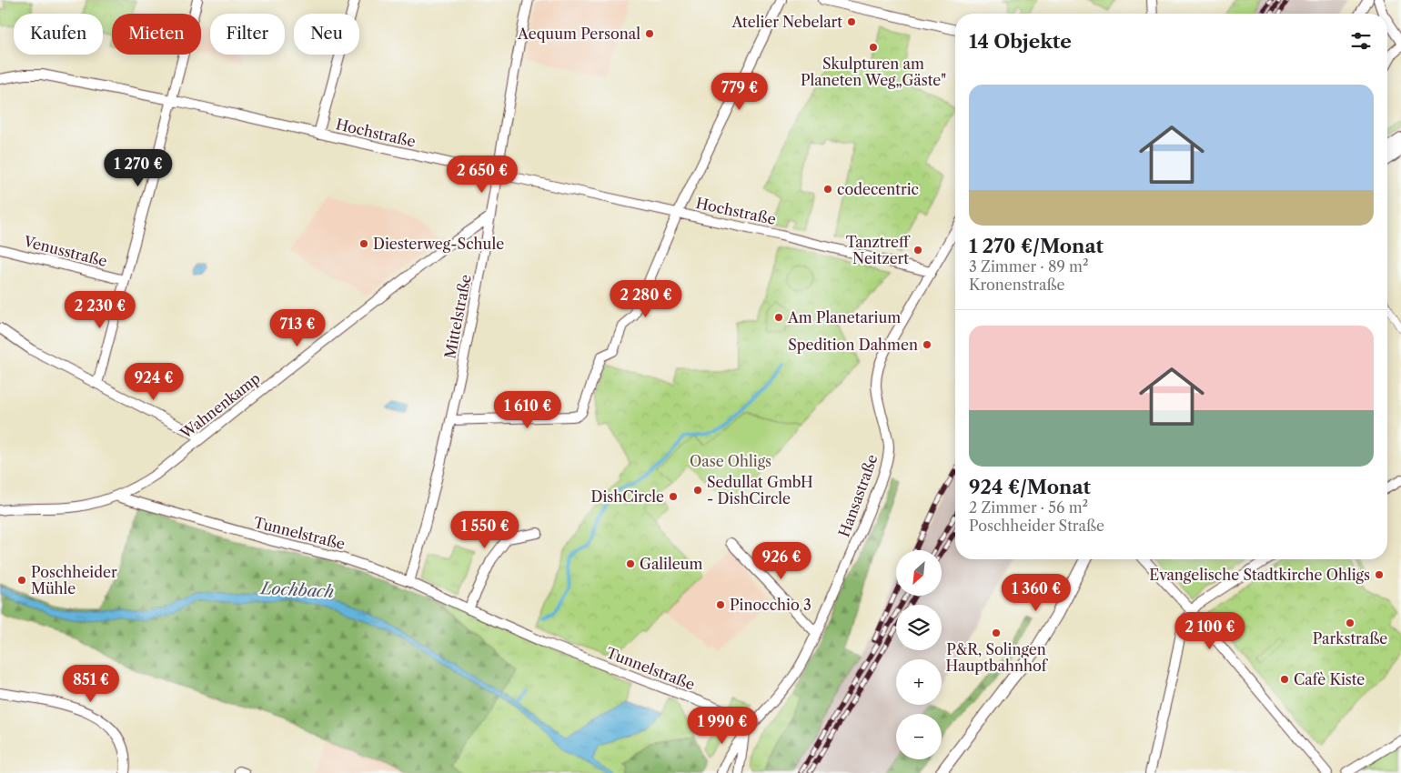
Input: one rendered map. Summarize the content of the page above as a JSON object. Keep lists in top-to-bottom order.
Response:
{
  "streets": {
    "street": [
      "Hochstraße",
      "Venusstraße",
      "Mittelstraße",
      "Wahnenkamp",
      "Hansastraße",
      "Tunnelstraße"
    ]
  },
  "crossings": [
    ["Hochstraße", "Mittelstraße"],
    ["Hochstraße", "Hansastraße"],
    ["Mittelstraße", "Wahnenkamp"],
    ["Mittelstraße", "Tunnelstraße"],
    ["Wahnenkamp", "Tunnelstraße"]
  ],
  "water": ["Lochbach"],
  "parks": ["Oase Ohligs"],
  "places": [
    "Atelier Nebelart",
    "Aequum Personal",
    "Skulpturen am Planeten Weg„Gäste\"",
    "codecentric",
    "Diesterweg-Schule",
    "Tanztreff Neitzert",
    "Am Planetarium",
    "Spedition Dahmen",
    "Sedullat GmbH - DishCircle",
    "DishCircle",
    "Galileum",
    "Evangelische Stadtkirche Ohligs",
    "Poschheider Mühle",
    "Pinocchio 3",
    "Parkstraße",
    "P&R, Solingen Hauptbahnhof",
    "Cafè Kiste"
  ],
  "north": "bottom left",
  "page": {
    "chip": [
      "Kaufen",
      "Mieten",
      "Filter",
      "Neu"
    ],
    "heading": "14 Objekte",
    "list": [
      {
        "name": "1 270 €/Monat",
        "note": "3 Zimmer · 89 m² · Kronenstraße"
      },
      {
        "name": "924 €/Monat",
        "note": "2 Zimmer · 56 m² · Poschheider Straße"
      }
    ],
    "price": [
      "779 €",
      "1 270 €",
      "2 650 €",
      "2 280 €",
      "2 230 €",
      "713 €",
      "924 €",
      "1 610 €",
      "1 550 €",
      "926 €",
      "1 360 €",
      "2 100 €",
      "851 €",
      "1 990 €"
    ],
    "map_buttons": ["+", "−"]
  }
}
